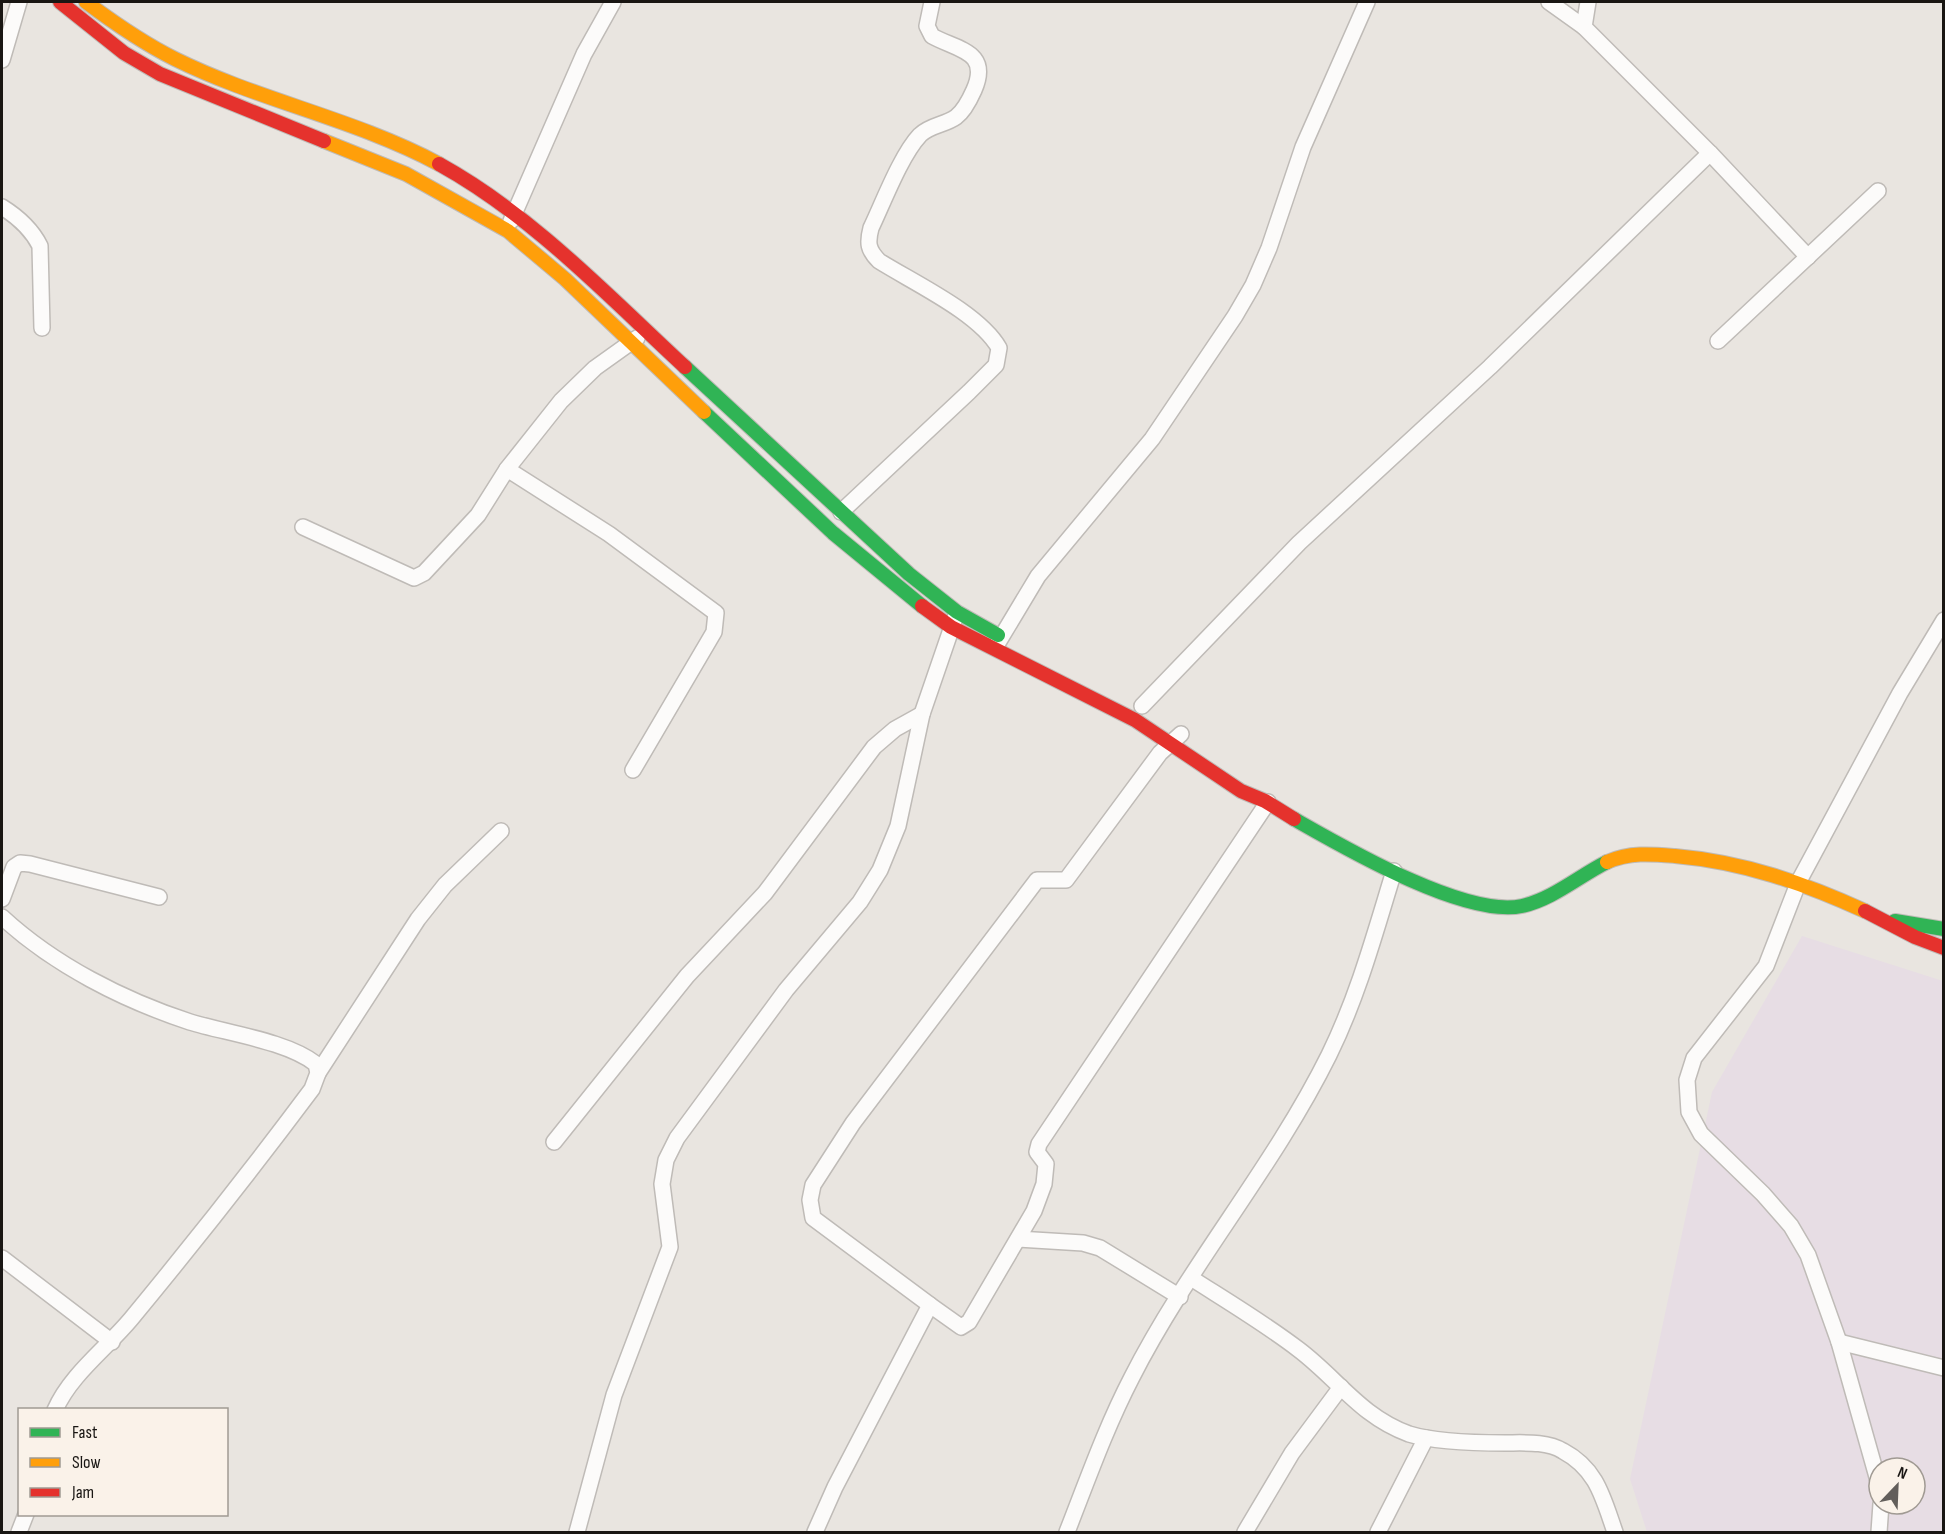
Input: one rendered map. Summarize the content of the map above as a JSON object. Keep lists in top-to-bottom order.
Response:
{
  "legend": ["Fast", "Slow", "Jam"],
  "north": "top right"
}
